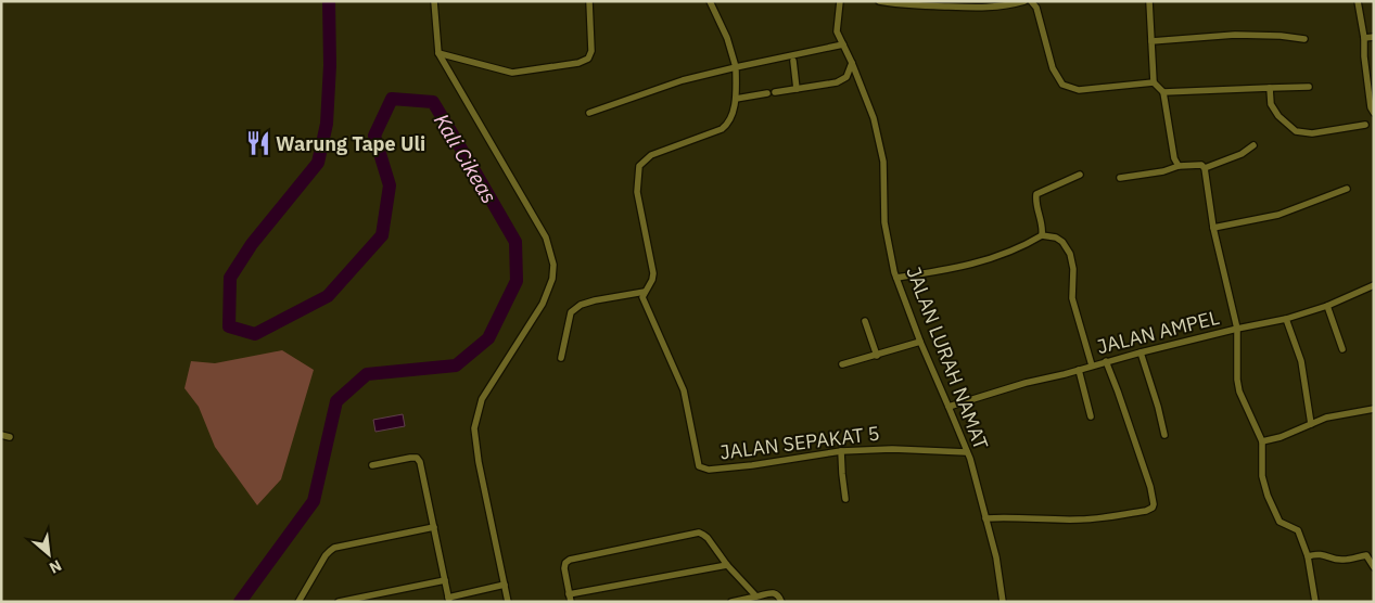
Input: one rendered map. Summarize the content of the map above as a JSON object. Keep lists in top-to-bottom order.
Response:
{
  "streets": {
    "street": ["JALAN AMPEL", "JALAN LURAH NAMAT", "JALAN SEPAKAT 5"]
  },
  "crossings": [
    ["JALAN AMPEL", "JALAN LURAH NAMAT"],
    ["JALAN LURAH NAMAT", "JALAN SEPAKAT 5"]
  ],
  "water": ["Kali Cikeas"],
  "places": {
    "restaurant": ["Warung Tape Uli"]
  },
  "north": "bottom right"
}
